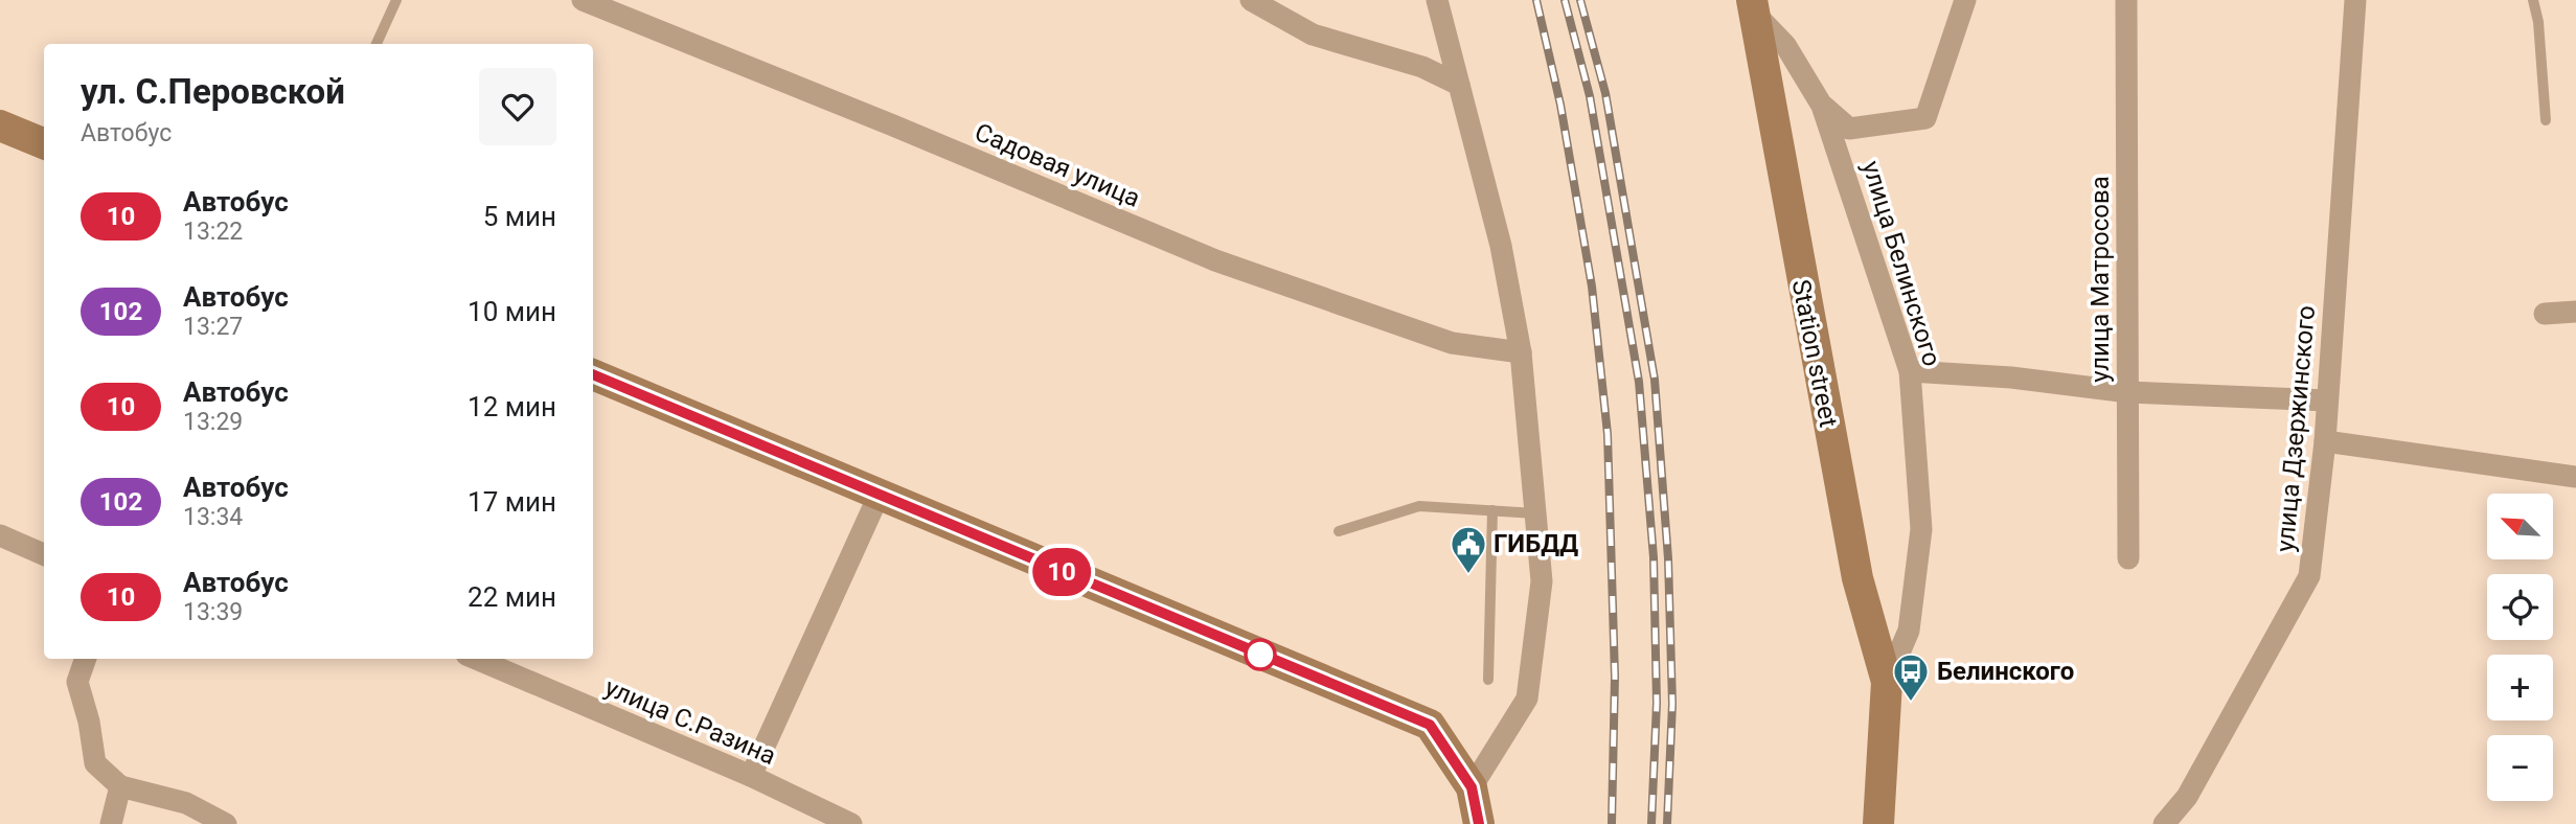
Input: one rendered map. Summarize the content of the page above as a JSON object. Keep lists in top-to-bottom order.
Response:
{
  "streets": {
    "main road": ["Station street"],
    "street": [
      "Садовая улица",
      "улица Белинского",
      "улица Матросова",
      "улица Дзержинского",
      "улица С.Разина"
    ]
  },
  "crossings": [
    ["улица Белинского", "Station street"]
  ],
  "places": {
    "public building": ["ГИБДД"],
    "bus stop": ["Белинского"]
  },
  "lines": ["bus line 10"],
  "north": "top left",
  "page": {
    "on_map": "10",
    "heading": ["ул. С.Перовской", "Автобус"],
    "list": [
      {
        "mark": "10",
        "name": "Автобус",
        "note": "13:22",
        "value": "5 мин"
      },
      {
        "mark": "102",
        "name": "Автобус",
        "note": "13:27",
        "value": "10 мин"
      },
      {
        "mark": "10",
        "name": "Автобус",
        "note": "13:29",
        "value": "12 мин"
      },
      {
        "mark": "102",
        "name": "Автобус",
        "note": "13:34",
        "value": "17 мин"
      },
      {
        "mark": "10",
        "name": "Автобус",
        "note": "13:39",
        "value": "22 мин"
      }
    ],
    "map_buttons": ["+", "−"]
  }
}
